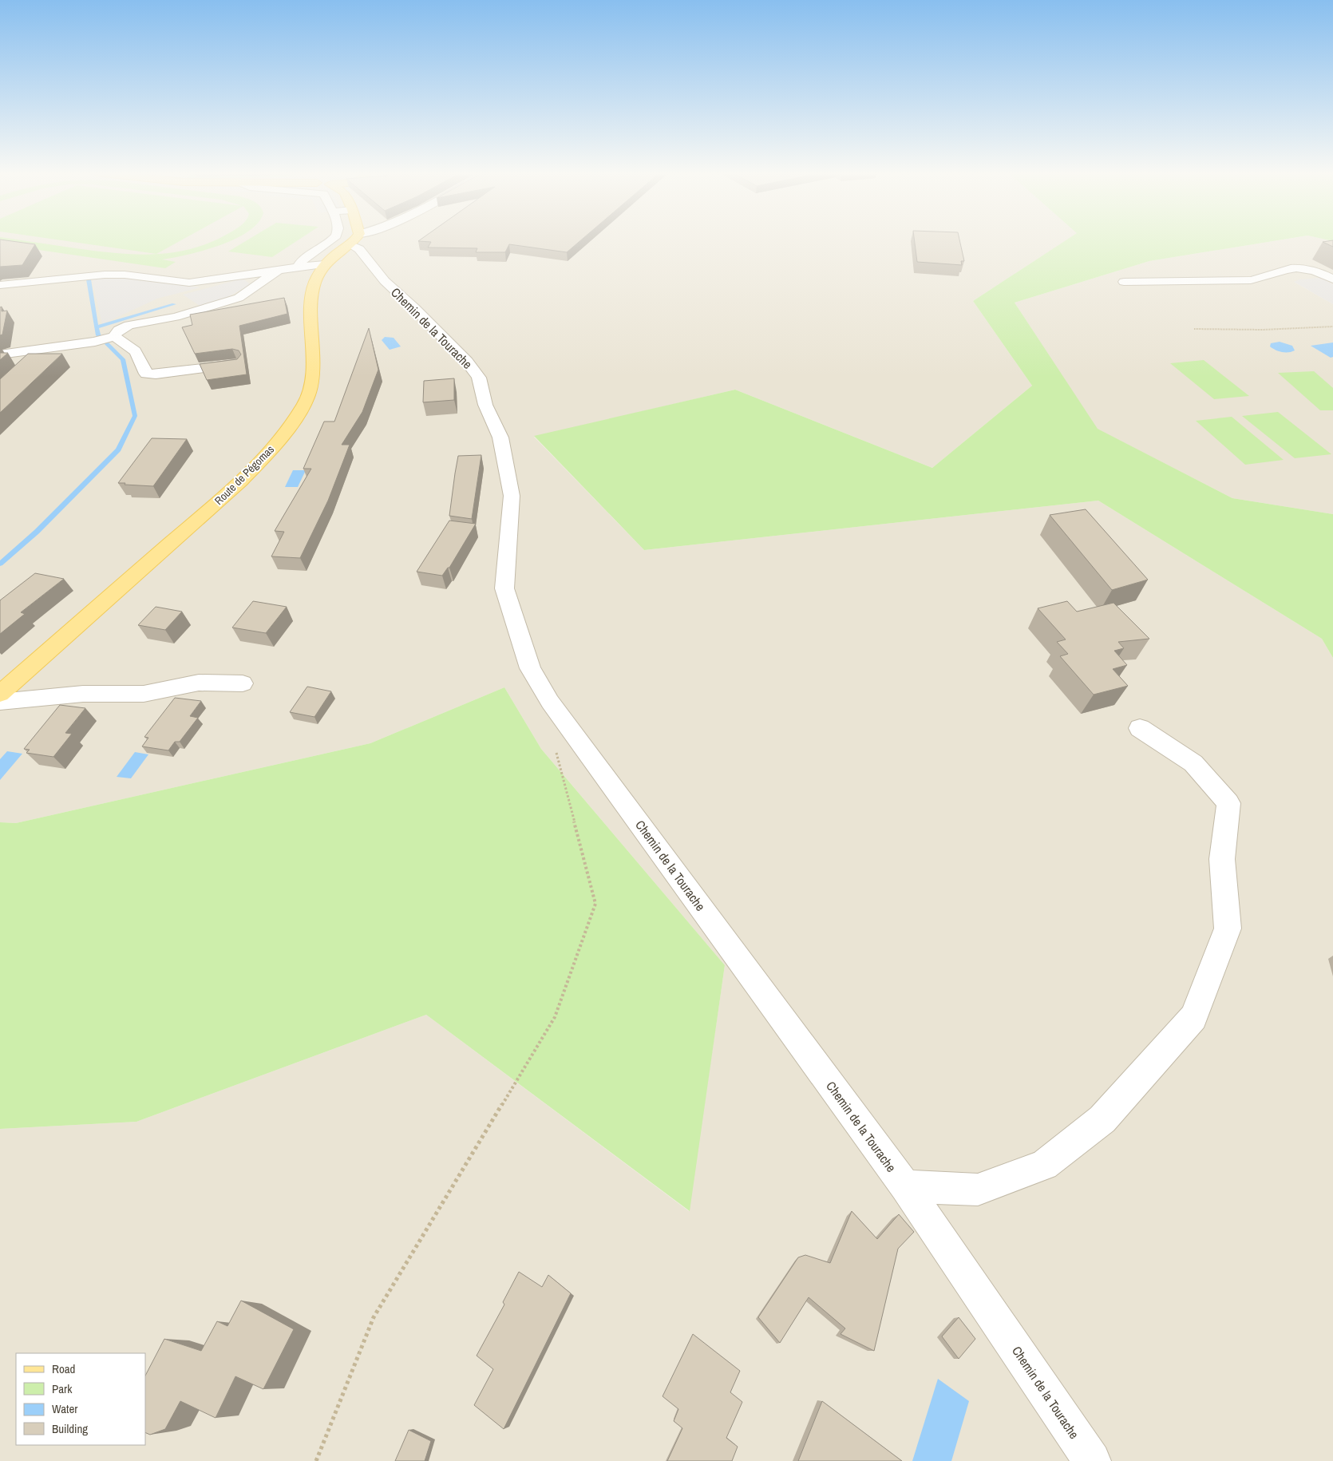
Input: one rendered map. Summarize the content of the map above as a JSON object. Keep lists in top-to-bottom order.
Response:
{
  "streets": {
    "main road": ["Route de Pégomas"],
    "street": ["Chemin de la Tourache"]
  },
  "legend": [
    "Road",
    "Park",
    "Water",
    "Building"
  ]
}
